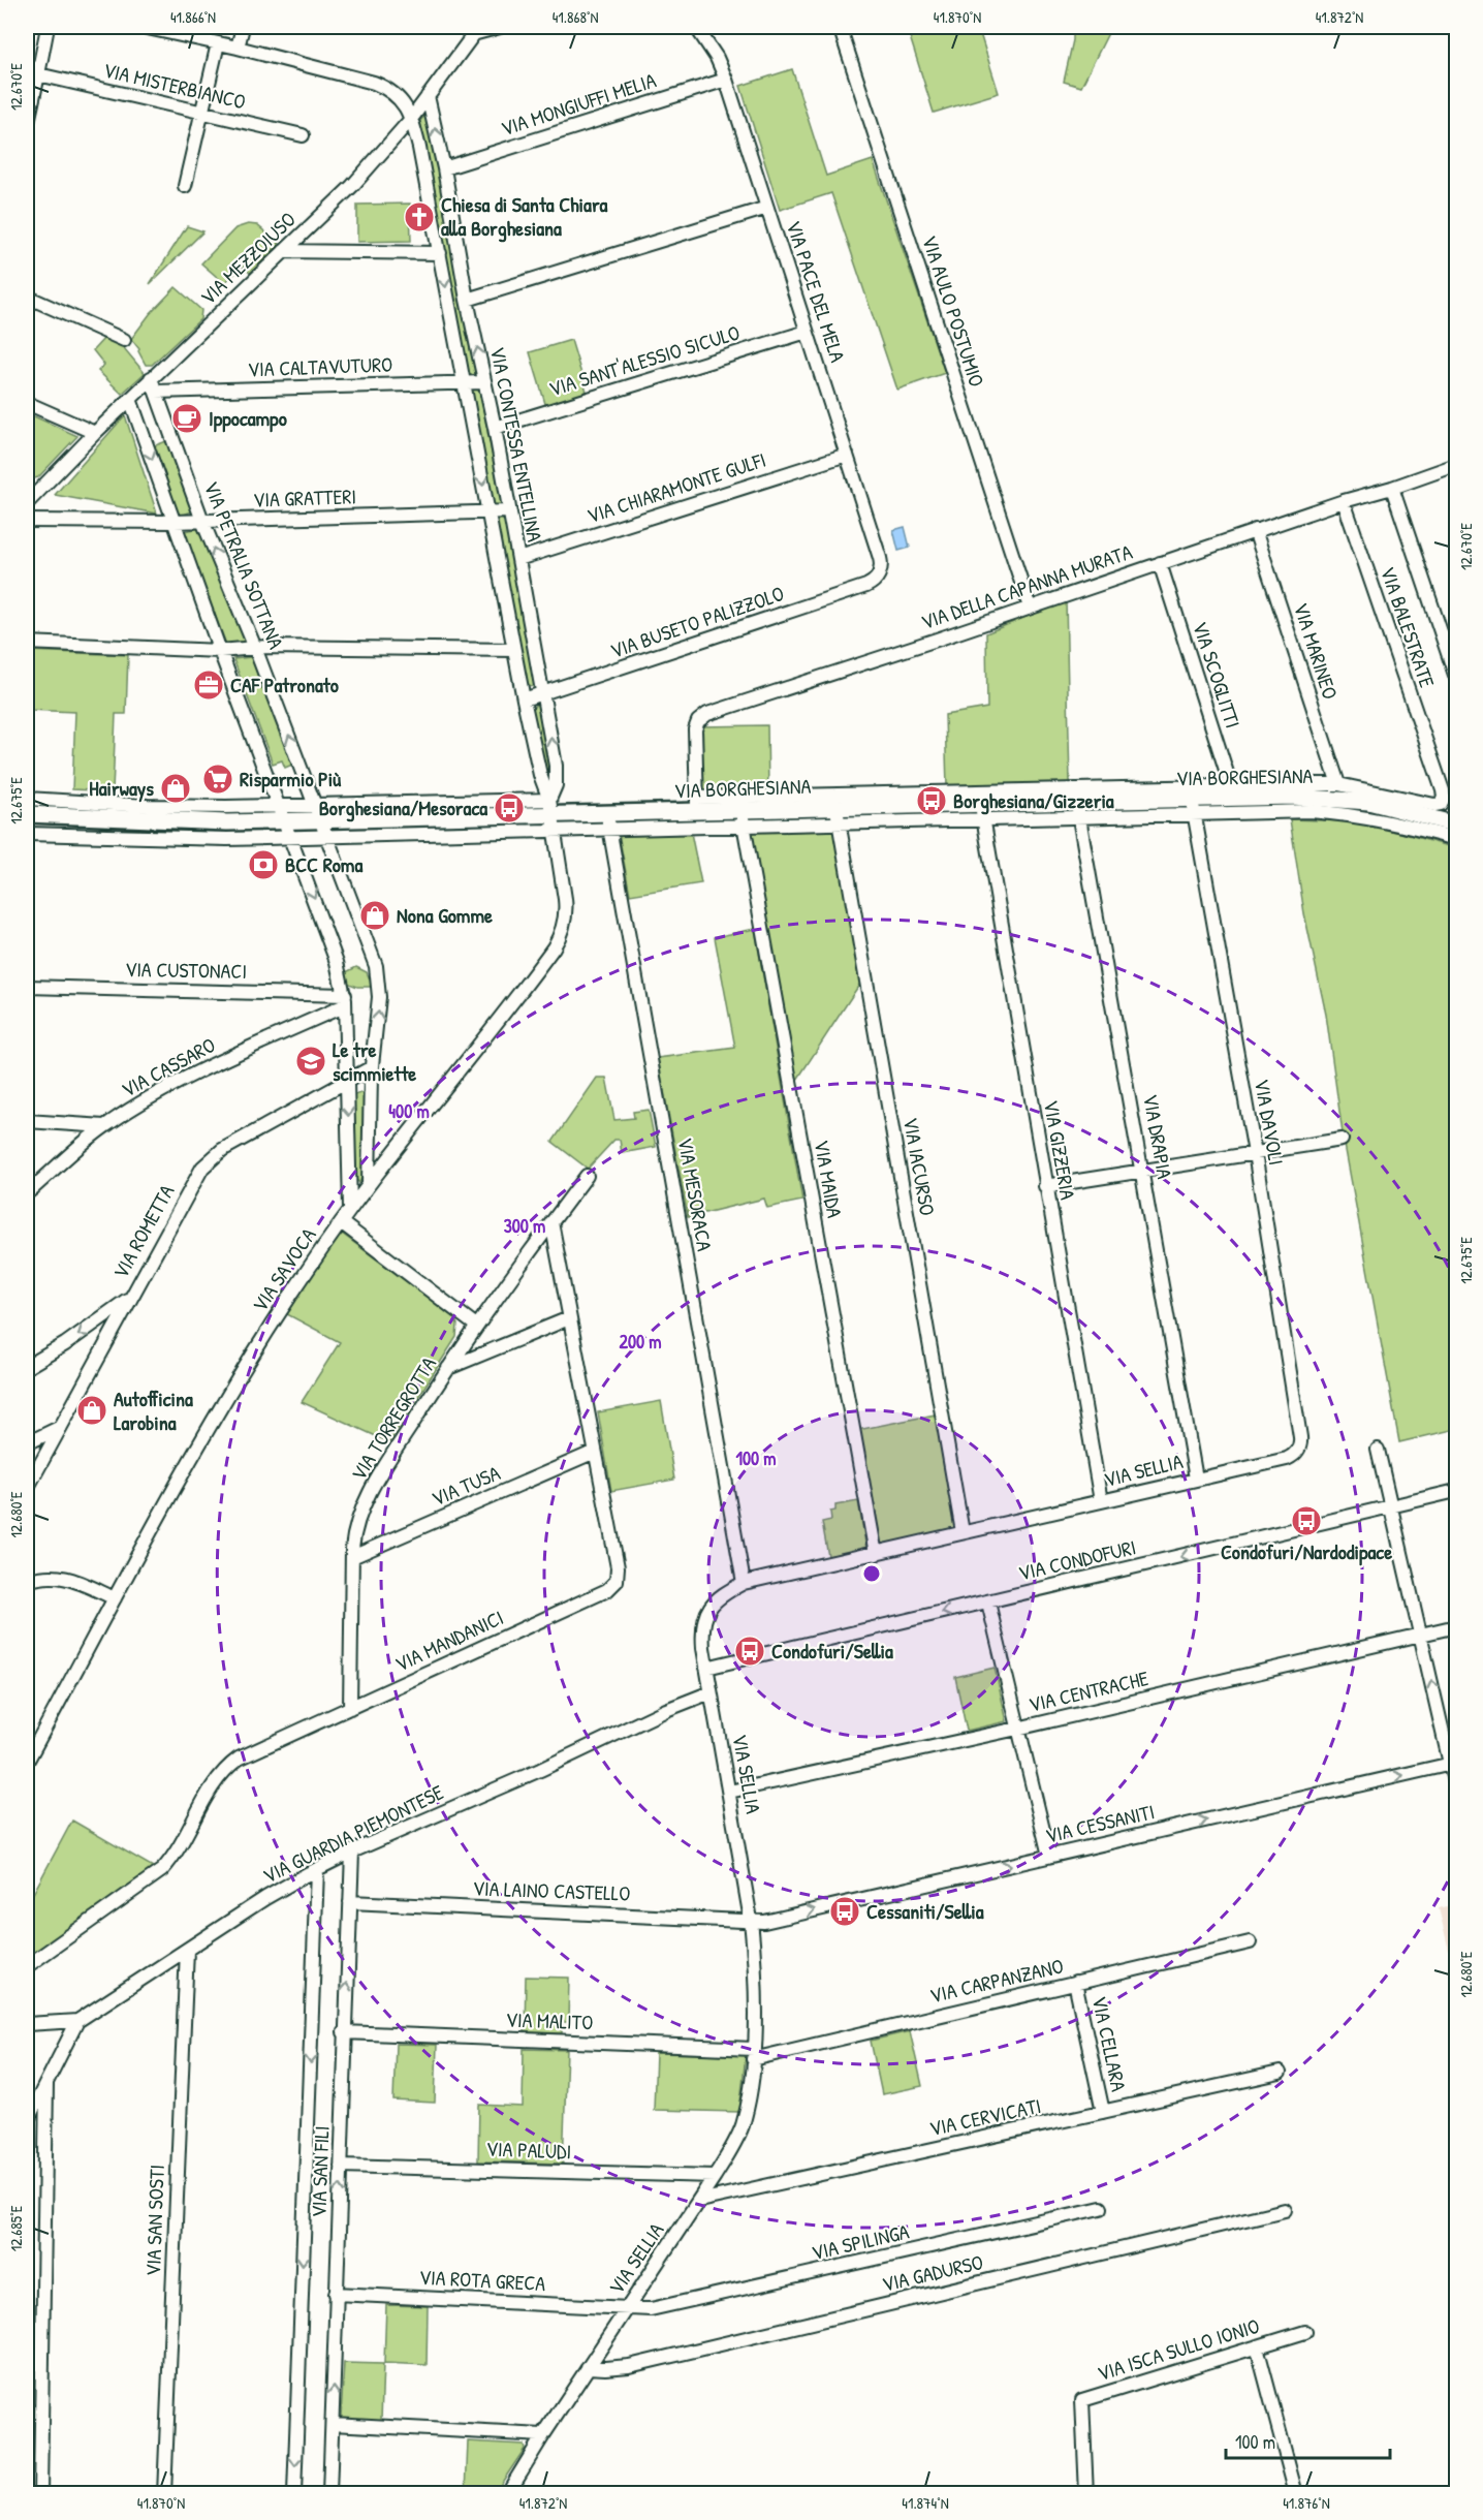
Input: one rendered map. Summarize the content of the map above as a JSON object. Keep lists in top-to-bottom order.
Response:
{
  "streets": {
    "street": [
      "VIA MISTERBIANCO",
      "VIA MONGIUFFI MELIA",
      "VIA MEZZOIUSO",
      "VIA PACE DEL MELA",
      "VIA AULO POSTUMIO",
      "VIA SANT'ALESSIO SICULO",
      "VIA CALTAVUTURO",
      "VIA CONTESSA ENTELLINA",
      "VIA CHIARAMONTE GULFI",
      "VIA GRATTERI",
      "VIA PETRALIA SOTTANA",
      "VIA DELLA CAPANNA MURATA",
      "VIA BUSETO PALIZZOLO",
      "VIA BALESTRATE",
      "VIA MARINEO",
      "VIA SCOGLITTI",
      "VIA BORGHESIANA",
      "VIA CUSTONACI",
      "VIA CASSARO",
      "VIA DAVOLI",
      "VIA DRAPIA",
      "VIA GIZZERIA",
      "VIA IACURSO",
      "VIA MAIDA",
      "VIA MESORACA",
      "VIA ROMETTA",
      "VIA SAVOCA",
      "VIA TORREGROTTA",
      "VIA SELLIA",
      "VIA TUSA",
      "VIA CONDOFURI",
      "VIA MANDANICI",
      "VIA CENTRACHE",
      "VIA CESSANITI",
      "VIA GUARDIA PIEMONTESE",
      "VIA LAINO CASTELLO",
      "VIA CARPANZANO",
      "VIA MALITO",
      "VIA CELLARA",
      "VIA CERVICATI",
      "VIA PALUDI",
      "VIA SAN FILI",
      "VIA SAN SOSTI",
      "VIA SPILINGA",
      "VIA GADURSO",
      "VIA ROTA GRECA",
      "VIA ISCA SULLO IONIO"
    ]
  },
  "crossings": [
    ["VIA MONGIUFFI MELIA", "VIA PACE DEL MELA"],
    ["VIA MONGIUFFI MELIA", "VIA CONTESSA ENTELLINA"],
    ["VIA MEZZOIUSO", "VIA CONTESSA ENTELLINA"],
    ["VIA MEZZOIUSO", "VIA PETRALIA SOTTANA"],
    ["VIA PACE DEL MELA", "VIA SANT'ALESSIO SICULO"],
    ["VIA PACE DEL MELA", "VIA CHIARAMONTE GULFI"],
    ["VIA PACE DEL MELA", "VIA BUSETO PALIZZOLO"],
    ["VIA AULO POSTUMIO", "VIA DELLA CAPANNA MURATA"],
    ["VIA SANT'ALESSIO SICULO", "VIA CONTESSA ENTELLINA"],
    ["VIA CALTAVUTURO", "VIA CONTESSA ENTELLINA"],
    ["VIA CALTAVUTURO", "VIA PETRALIA SOTTANA"],
    ["VIA CONTESSA ENTELLINA", "VIA CHIARAMONTE GULFI"],
    ["VIA CONTESSA ENTELLINA", "VIA GRATTERI"],
    ["VIA CONTESSA ENTELLINA", "VIA BUSETO PALIZZOLO"],
    ["VIA CONTESSA ENTELLINA", "VIA BORGHESIANA"],
    ["VIA CONTESSA ENTELLINA", "VIA SAVOCA"],
    ["VIA GRATTERI", "VIA PETRALIA SOTTANA"],
    ["VIA PETRALIA SOTTANA", "VIA BORGHESIANA"],
    ["VIA DELLA CAPANNA MURATA", "VIA BALESTRATE"],
    ["VIA DELLA CAPANNA MURATA", "VIA MARINEO"],
    ["VIA DELLA CAPANNA MURATA", "VIA SCOGLITTI"],
    ["VIA DELLA CAPANNA MURATA", "VIA BORGHESIANA"],
    ["VIA BALESTRATE", "VIA BORGHESIANA"],
    ["VIA MARINEO", "VIA BORGHESIANA"],
    ["VIA SCOGLITTI", "VIA BORGHESIANA"],
    ["VIA BORGHESIANA", "VIA DAVOLI"],
    ["VIA BORGHESIANA", "VIA DRAPIA"],
    ["VIA BORGHESIANA", "VIA GIZZERIA"],
    ["VIA BORGHESIANA", "VIA IACURSO"],
    ["VIA BORGHESIANA", "VIA MAIDA"],
    ["VIA BORGHESIANA", "VIA MESORACA"],
    ["VIA BORGHESIANA", "VIA SAVOCA"],
    ["VIA CUSTONACI", "VIA CASSARO"],
    ["VIA DAVOLI", "VIA SELLIA"],
    ["VIA DRAPIA", "VIA SELLIA"],
    ["VIA GIZZERIA", "VIA SELLIA"],
    ["VIA IACURSO", "VIA SELLIA"],
    ["VIA MAIDA", "VIA SELLIA"],
    ["VIA MESORACA", "VIA SELLIA"],
    ["VIA TORREGROTTA", "VIA TUSA"],
    ["VIA TORREGROTTA", "VIA MANDANICI"],
    ["VIA SELLIA", "VIA CONDOFURI"],
    ["VIA SELLIA", "VIA CENTRACHE"],
    ["VIA SELLIA", "VIA CESSANITI"],
    ["VIA SELLIA", "VIA GUARDIA PIEMONTESE"],
    ["VIA SELLIA", "VIA LAINO CASTELLO"],
    ["VIA SELLIA", "VIA CARPANZANO"],
    ["VIA SELLIA", "VIA MALITO"],
    ["VIA SELLIA", "VIA CERVICATI"],
    ["VIA SELLIA", "VIA PALUDI"],
    ["VIA SELLIA", "VIA SPILINGA"],
    ["VIA SELLIA", "VIA GADURSO"],
    ["VIA SELLIA", "VIA ROTA GRECA"],
    ["VIA TUSA", "VIA MANDANICI"],
    ["VIA CESSANITI", "VIA LAINO CASTELLO"],
    ["VIA GUARDIA PIEMONTESE", "VIA SAN FILI"],
    ["VIA GUARDIA PIEMONTESE", "VIA SAN SOSTI"],
    ["VIA LAINO CASTELLO", "VIA SAN FILI"],
    ["VIA CARPANZANO", "VIA MALITO"],
    ["VIA CARPANZANO", "VIA CELLARA"],
    ["VIA MALITO", "VIA SAN FILI"],
    ["VIA CELLARA", "VIA CERVICATI"],
    ["VIA PALUDI", "VIA SAN FILI"],
    ["VIA SAN FILI", "VIA ROTA GRECA"],
    ["VIA SPILINGA", "VIA ROTA GRECA"]
  ],
  "one_way": ["VIA CONDOFURI", "VIA CESSANITI"],
  "places": {
    "church": ["Chiesa di Santa Chiara alla Borghesiana"],
    "cafe": ["Ippocampo"],
    "office": ["CAF Patronato"],
    "supermarket": ["Risparmio Più"],
    "shop": ["Hairways", "Nona Gomme", "Autofficina Larobina"],
    "bus stop": [
      "Borghesiana/Gizzeria",
      "Borghesiana/Mesoraca",
      "Condofuri/Nardodipace",
      "Condofuri/Sellia",
      "Cessaniti/Sellia"
    ],
    "bank": ["BCC Roma"],
    "school or university": ["Le tre scimmiette"]
  },
  "scale_bar": "100 m",
  "coordinates": [
    "41.866°N",
    "41.868°N",
    "41.870°N",
    "41.872°N",
    "12.670°E",
    "12.675°E",
    "12.680°E",
    "12.685°E",
    "41.874°N",
    "41.876°N"
  ],
  "rings": [
    "400 m",
    "300 m",
    "200 m",
    "100 m"
  ]
}
